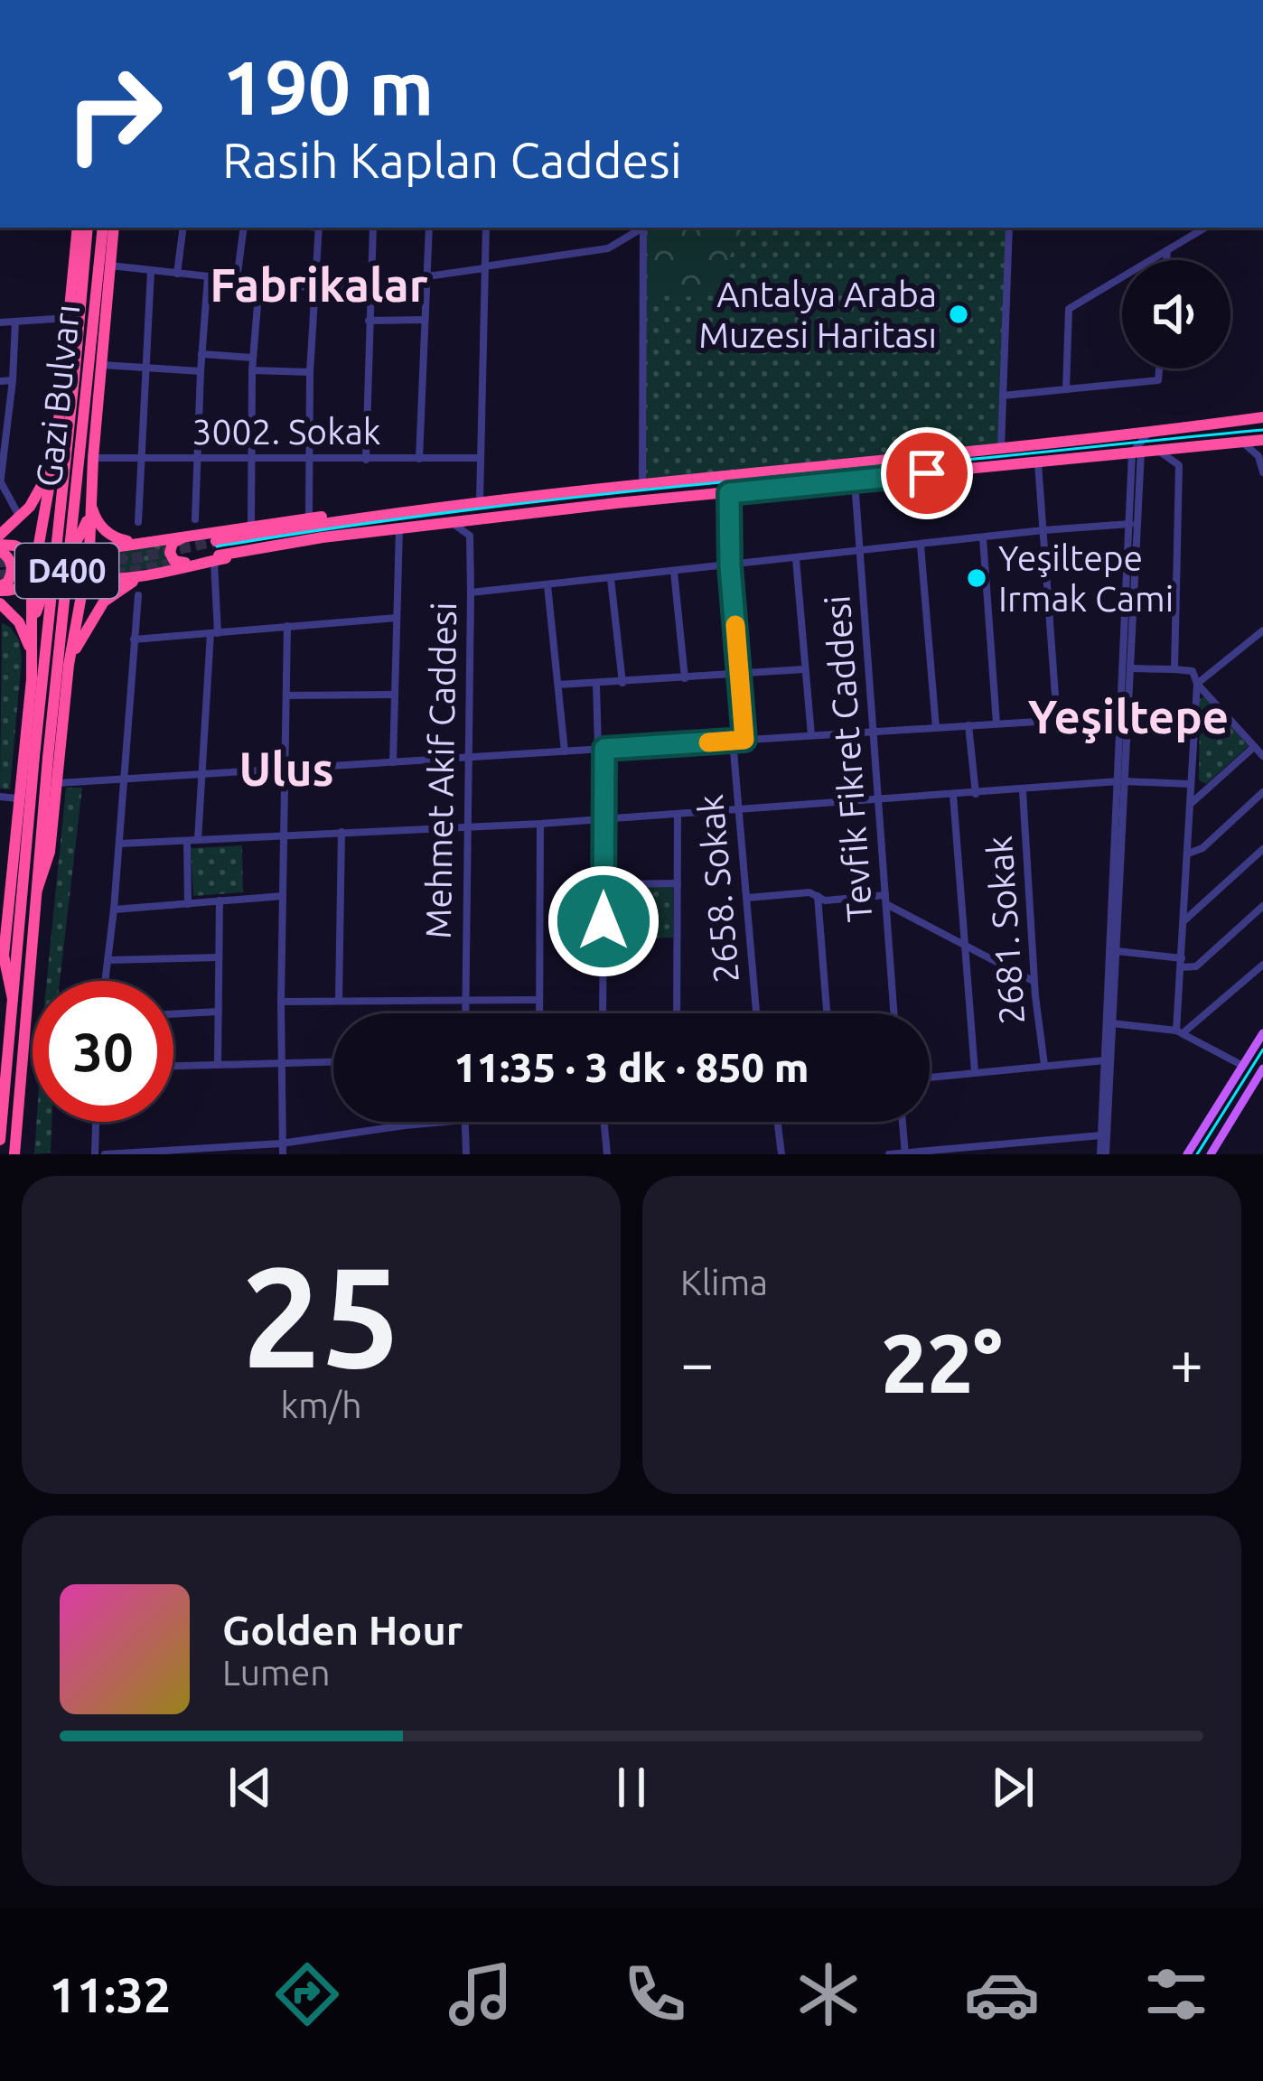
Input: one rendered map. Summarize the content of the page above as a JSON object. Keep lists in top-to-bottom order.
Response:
{
  "streets": {
    "highway": ["Gazi Bulvarı", "D400"],
    "street": [
      "3002. Sokak",
      "Tevfik Fikret Caddesi",
      "Mehmet Akif Caddesi",
      "2658. Sokak",
      "2681. Sokak"
    ]
  },
  "districts": ["Fabrikalar", "Yeşiltepe", "Ulus"],
  "places": ["Antalya Araba Muzesi Haritası", "Yeşiltepe Irmak Cami"],
  "page": {
    "turn": ["190 m", "Rasih Kaplan Caddesi"],
    "limit": "30",
    "trip": "11:35 · 3 dk · 850 m",
    "tile": [
      ["25", "km/h"],
      "Klima"
    ],
    "heat": ["−", "22°", "+"],
    "song": ["Golden Hour", "Lumen"],
    "tabs": "11:32"
  }
}
